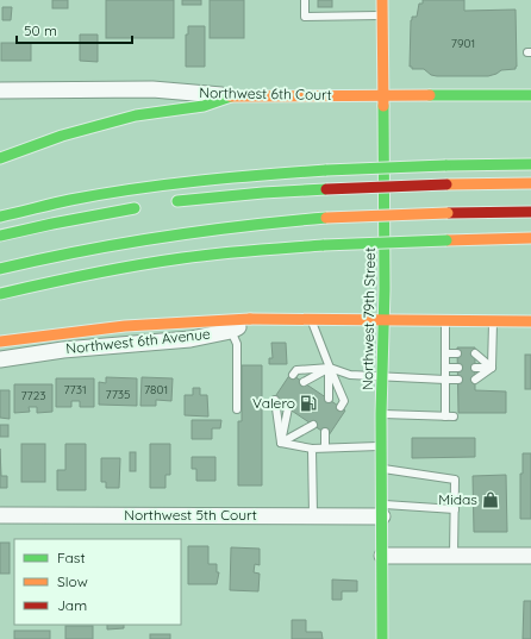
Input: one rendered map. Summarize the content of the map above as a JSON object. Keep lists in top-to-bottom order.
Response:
{
  "streets": {
    "main road": ["Northwest 6th Court", "Northwest 79th Street"],
    "street": ["Northwest 6th Avenue", "Northwest 5th Court"]
  },
  "crossings": [
    ["Northwest 6th Court", "Northwest 79th Street"],
    ["Northwest 79th Street", "Northwest 5th Court"]
  ],
  "places": {
    "fuel station": ["Valero"],
    "shop": ["Midas"]
  },
  "house_numbers": [
    "7901",
    "7731",
    "7801",
    "7735",
    "7723"
  ],
  "legend": ["Fast", "Slow", "Jam"],
  "scale_bar": "50 m"
}
